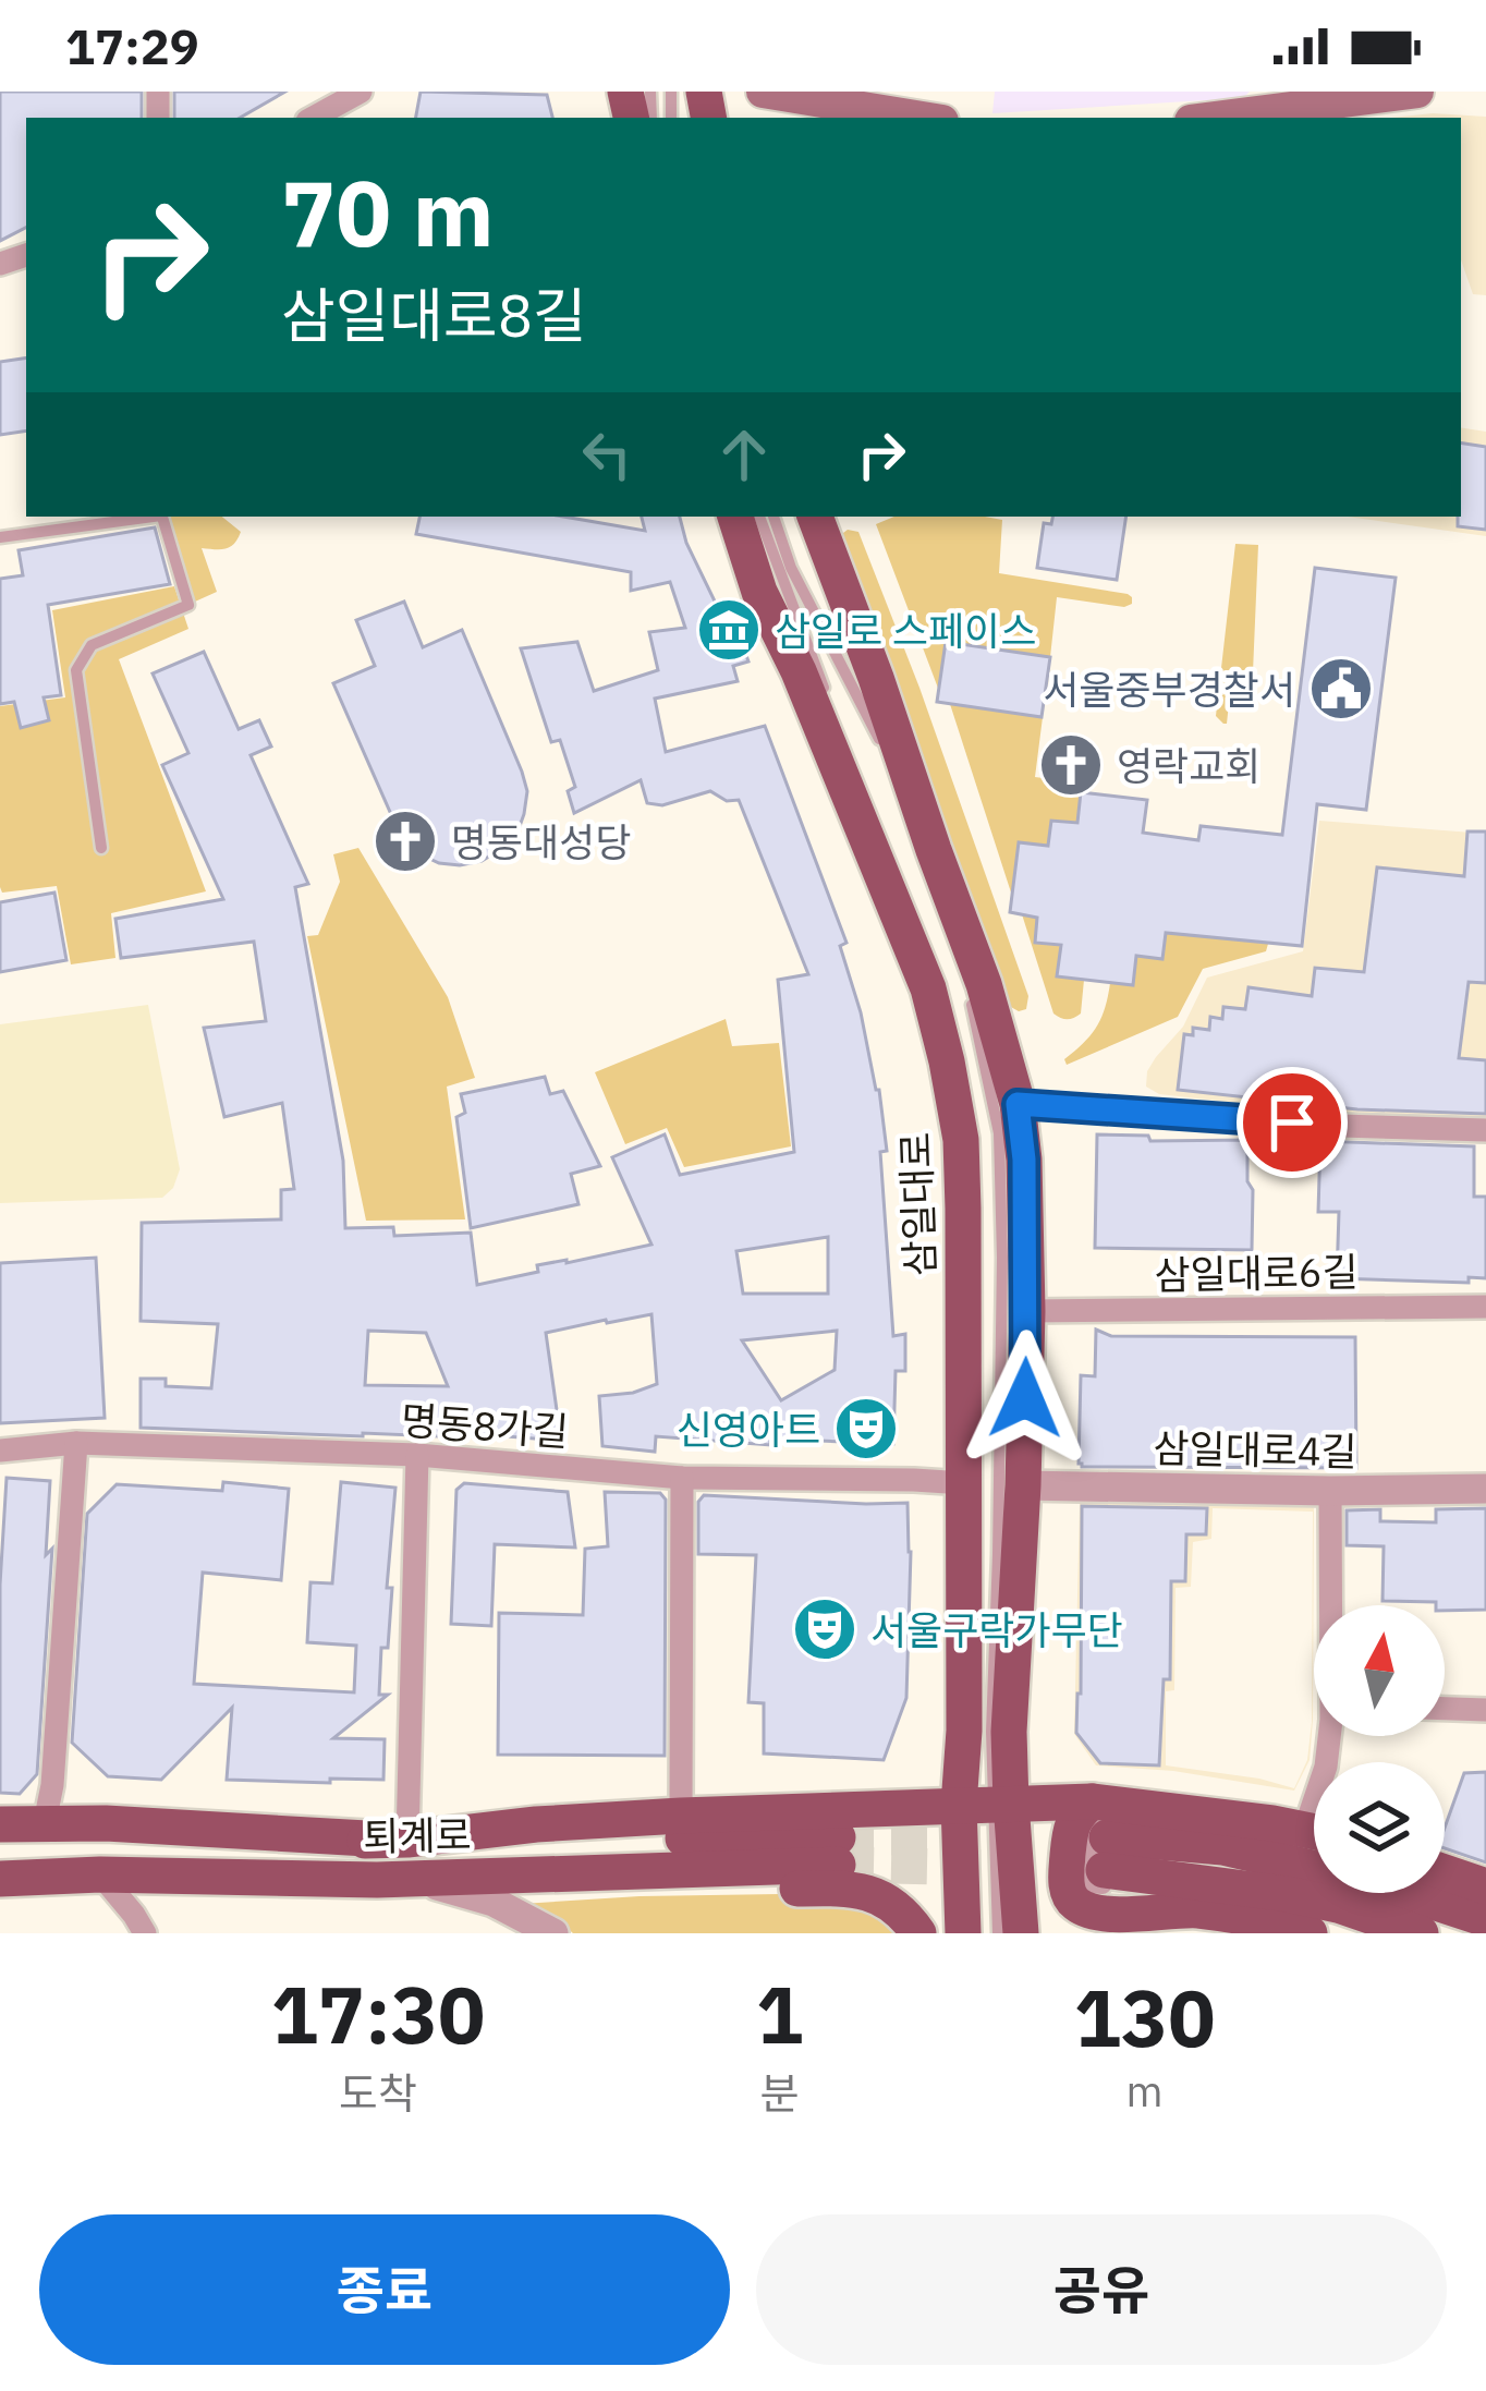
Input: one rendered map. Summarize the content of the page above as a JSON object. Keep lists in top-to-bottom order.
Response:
{
  "streets": {
    "main road": ["삼일대로", "퇴계로"],
    "street": ["삼일대로6길", "명동8가길", "삼일대로4길"]
  },
  "crossings": [
    ["삼일대로", "삼일대로6길"],
    ["삼일대로", "명동8가길"],
    ["삼일대로", "삼일대로4길"],
    ["삼일대로", "퇴계로"],
    ["명동8가길", "퇴계로"],
    ["삼일대로4길", "퇴계로"]
  ],
  "places": {
    "museum": ["삼일로 스페이스"],
    "public building": ["서울중부경찰서"],
    "church": ["영락교회", "명동대성당"],
    "theatre": ["신영아트", "서울구락가무단"]
  },
  "north": "top",
  "page": {
    "status": "17:29",
    "turn": ["70 m", "삼일대로8길"],
    "eta": [
      "17:30",
      "도착",
      "1",
      "분",
      "130",
      "m"
    ],
    "buttons": ["종료", "공유"]
  }
}
